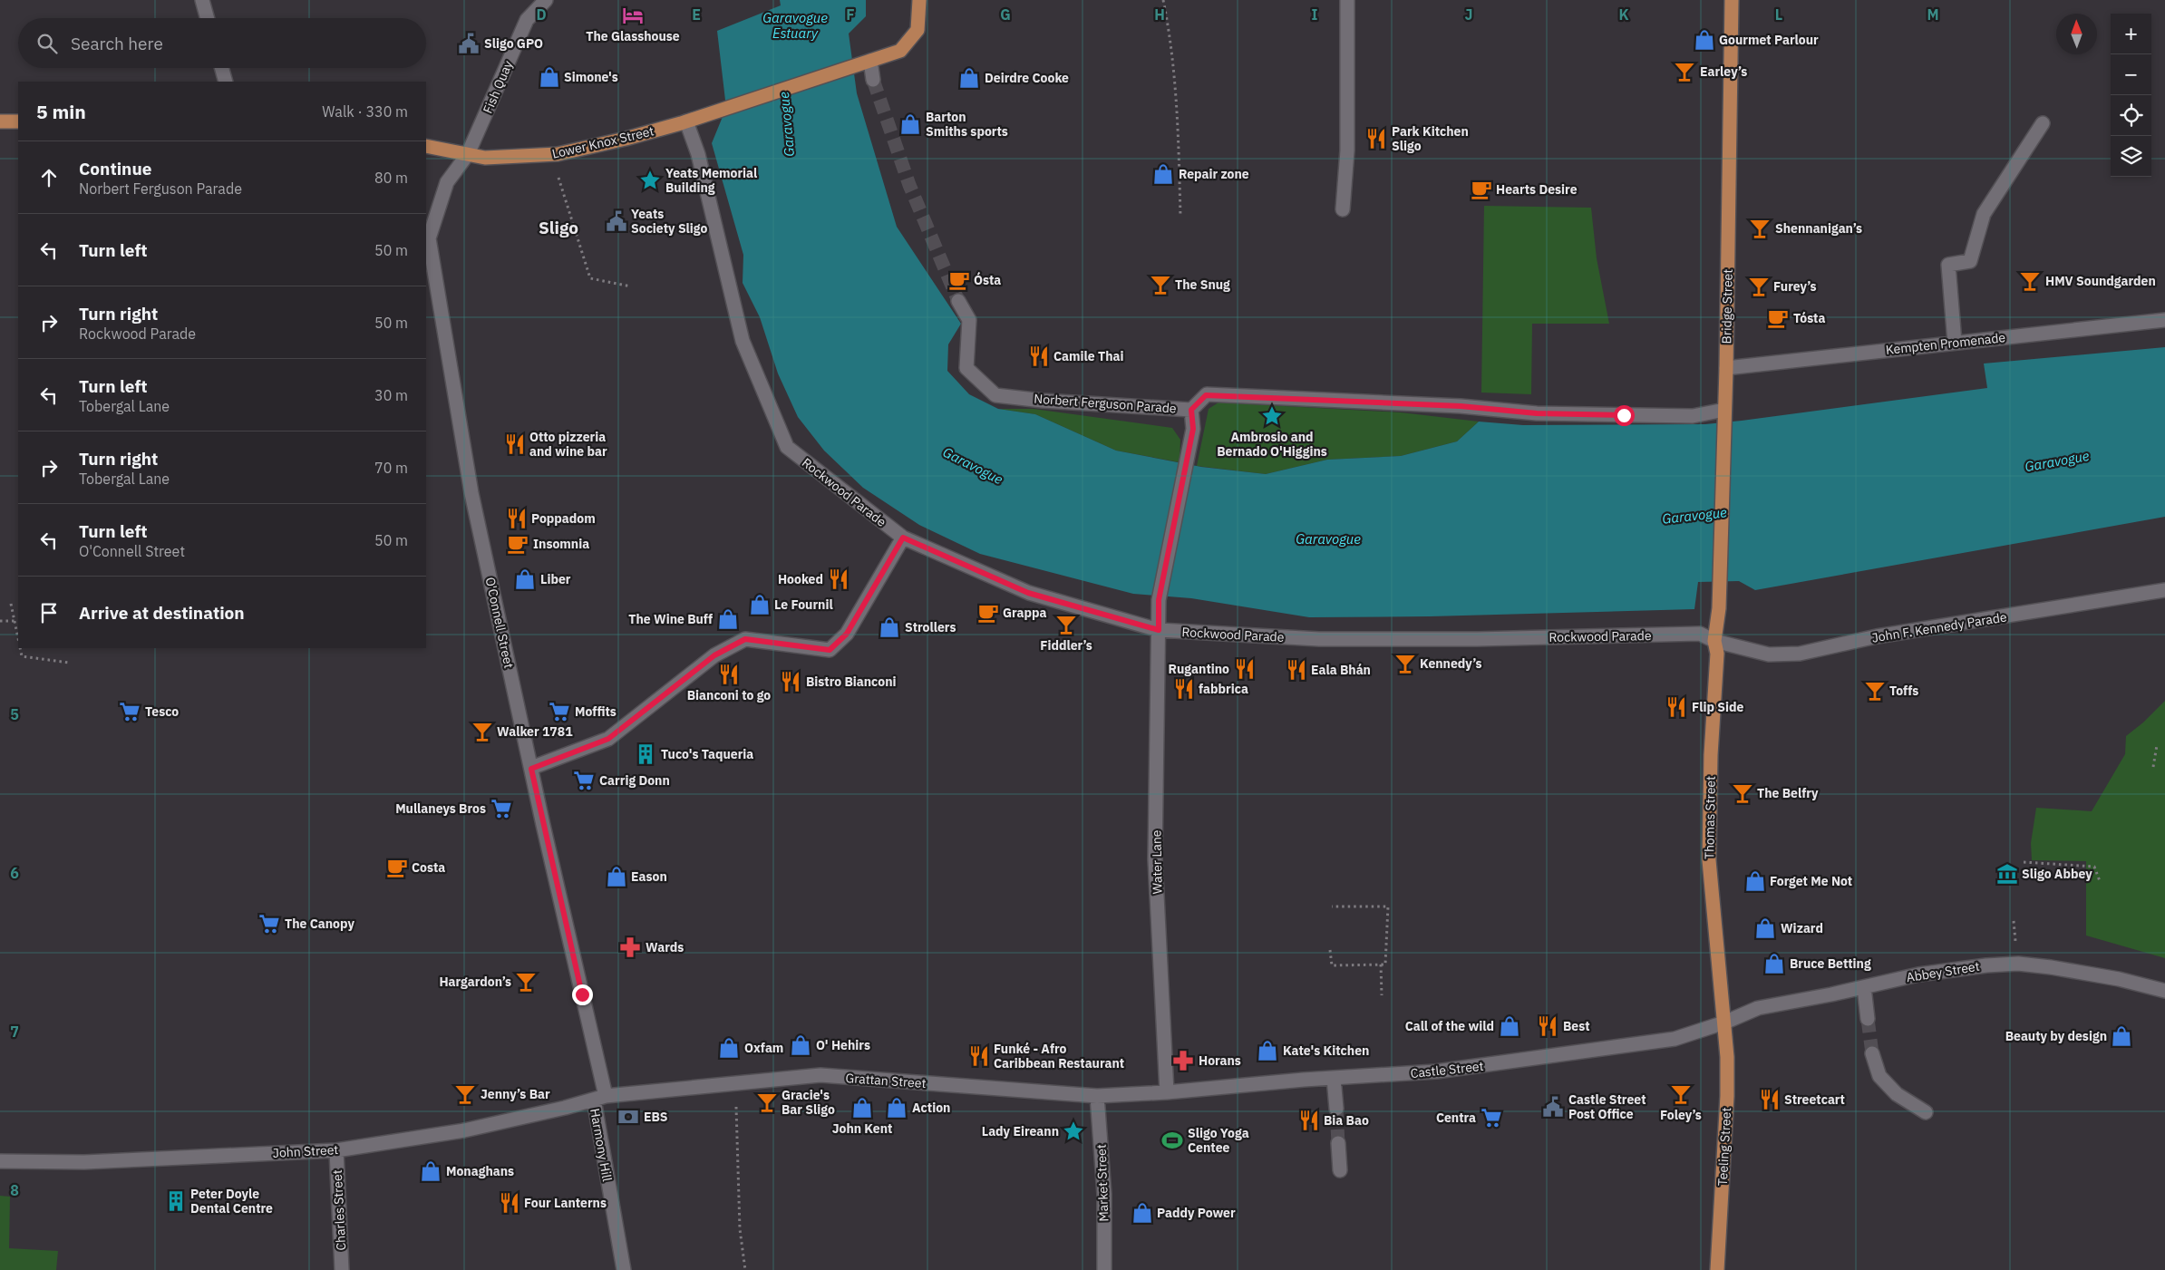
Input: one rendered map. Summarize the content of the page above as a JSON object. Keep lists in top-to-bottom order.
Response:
{
  "streets": {
    "main road": [
      "Lower Knox Street",
      "Bridge Street",
      "Thomas Street",
      "Teeling Street"
    ],
    "street": [
      "Fish Quay",
      "Kempten Promenade",
      "Norbert Ferguson Parade",
      "Rockwood Parade",
      "O'Connell Street",
      "John F. Kennedy Parade",
      "Water Lane",
      "Abbey Street",
      "Castle Street",
      "Grattan Street",
      "Harmony Hill",
      "John Street",
      "Market Street",
      "Charles Street"
    ]
  },
  "crossings": [
    ["Fish Quay", "Lower Knox Street"],
    ["Fish Quay", "O'Connell Street"],
    ["Lower Knox Street", "Rockwood Parade"],
    ["Lower Knox Street", "O'Connell Street"],
    ["Bridge Street", "Kempten Promenade"],
    ["Bridge Street", "Norbert Ferguson Parade"],
    ["Bridge Street", "Thomas Street"],
    ["Norbert Ferguson Parade", "Water Lane"],
    ["Rockwood Parade", "John F. Kennedy Parade"],
    ["Rockwood Parade", "Thomas Street"],
    ["Rockwood Parade", "Water Lane"],
    ["O'Connell Street", "Grattan Street"],
    ["O'Connell Street", "Harmony Hill"],
    ["O'Connell Street", "John Street"],
    ["John F. Kennedy Parade", "Thomas Street"],
    ["Thomas Street", "Abbey Street"],
    ["Thomas Street", "Castle Street"],
    ["Thomas Street", "Teeling Street"],
    ["Water Lane", "Castle Street"],
    ["Water Lane", "Grattan Street"],
    ["Abbey Street", "Castle Street"],
    ["Abbey Street", "Teeling Street"],
    ["Castle Street", "Grattan Street"],
    ["Castle Street", "Teeling Street"],
    ["Grattan Street", "Harmony Hill"],
    ["Grattan Street", "John Street"],
    ["Grattan Street", "Market Street"],
    ["Harmony Hill", "John Street"],
    ["John Street", "Charles Street"]
  ],
  "districts": ["Sligo"],
  "water": ["Garavogue Estuary", "Garavogue"],
  "places": {
    "hotel": ["The Glasshouse"],
    "shop": [
      "Gourmet Parlour",
      "Simone's",
      "Deirdre Cooke",
      "Barton Smiths sports",
      "Repair zone",
      "Liber",
      "Le Fournil",
      "The Wine Buff",
      "Strollers",
      "Eason",
      "Forget Me Not",
      "Wizard",
      "Bruce Betting",
      "Call of the wild",
      "Beauty by design",
      "O' Hehirs",
      "Oxfam",
      "Kate's Kitchen",
      "John Kent",
      "Action",
      "Monaghans",
      "Paddy Power"
    ],
    "public building": ["Sligo GPO", "Yeats Society Sligo", "Castle Street Post Office"],
    "bar": [
      "Earley’s",
      "Shennanigan’s",
      "HMV Soundgarden",
      "The Snug",
      "Furey’s",
      "Fiddler’s",
      "Kennedy’s",
      "Toffs",
      "Walker 1781",
      "The Belfry",
      "Hargardon’s",
      "Jenny’s Bar",
      "Foley’s",
      "Gracie's Bar Sligo"
    ],
    "restaurant": [
      "Park Kitchen Sligo",
      "Camile Thai",
      "Otto pizzeria and wine bar",
      "Poppadom",
      "Hooked",
      "Rugantino",
      "Eala Bhán",
      "Bianconi to go",
      "Bistro Bianconi",
      "fabbrica",
      "Flip Side",
      "Best",
      "Funké - Afro Caribbean Restaurant",
      "Streetcart",
      "Bia Bao",
      "Four Lanterns"
    ],
    "place": ["Yeats Memorial Building", "Ambrosio and Bernado O'Higgins", "Lady Eireann"],
    "cafe": [
      "Hearts Desire",
      "Ósta",
      "Tósta",
      "Insomnia",
      "Grappa",
      "Costa"
    ],
    "supermarket": [
      "Tesco",
      "Moffits",
      "Carrig Donn",
      "Mullaneys Bros",
      "The Canopy",
      "Centra"
    ],
    "building": ["Tuco's Taqueria", "Peter Doyle Dental Centre"],
    "museum": ["Sligo Abbey"],
    "pharmacy": ["Wards", "Horans"],
    "bank": ["EBS"],
    "sports": ["Sligo Yoga Centee"]
  },
  "north": "top",
  "page": {
    "map_buttons": ["+", "−"],
    "search": "Search here",
    "heading": ["5 min", "Walk · 330 m"],
    "list": [
      ["Continue", "Norbert Ferguson Parade", "80 m"],
      ["Turn left", "50 m"],
      ["Turn right", "Rockwood Parade", "50 m"],
      ["Turn left", "Tobergal Lane", "30 m"],
      ["Turn right", "Tobergal Lane", "70 m"],
      ["Turn left", "O'Connell Street", "50 m"],
      "Arrive at destination"
    ]
  },
  "grid": {
    "columns": [
      "D",
      "E",
      "F",
      "G",
      "H",
      "I",
      "J",
      "K",
      "L",
      "M"
    ],
    "rows": [
      "5",
      "6",
      "7",
      "8"
    ]
  }
}
